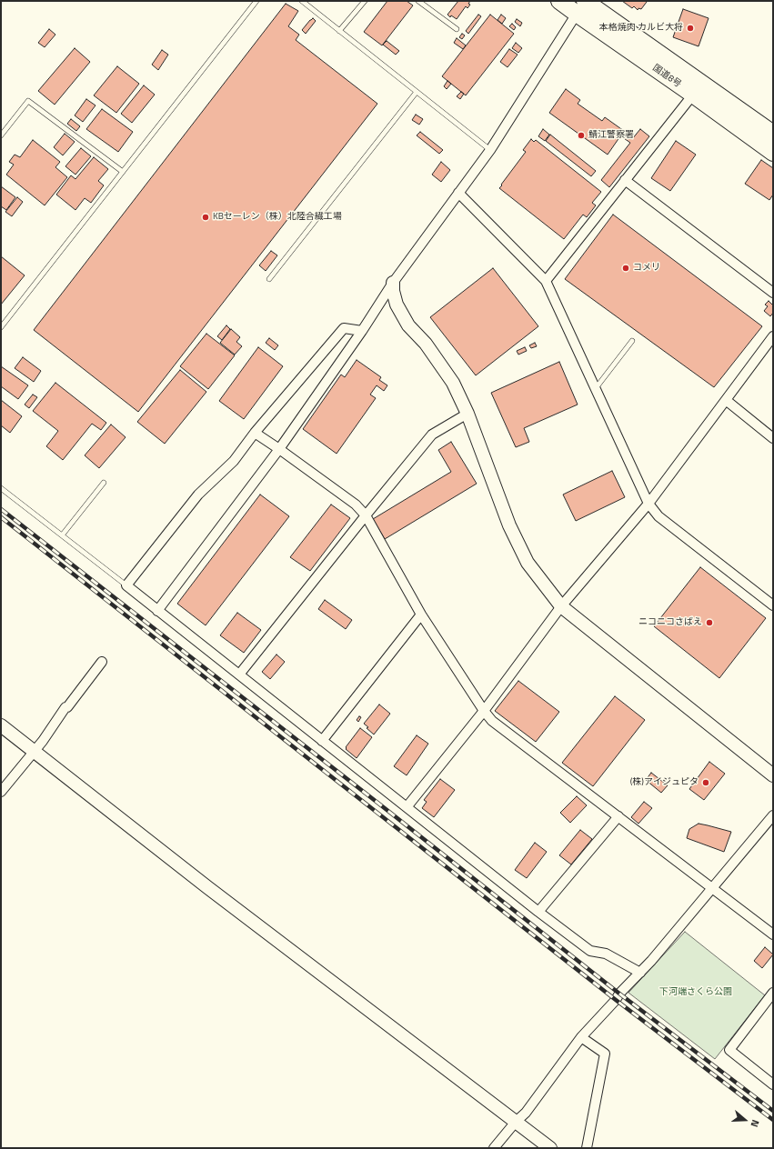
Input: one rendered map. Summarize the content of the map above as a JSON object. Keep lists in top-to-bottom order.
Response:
{
  "streets": {
    "highway": ["国道8号"]
  },
  "parks": ["下河端さくら公園"],
  "places": [
    "本格焼肉 カルビ大将",
    "鯖江警察署",
    "KBセーレン（株）北陸合繊工場",
    "コメリ",
    "ニコニコさばえ",
    "(株)アイジュピタ"
  ],
  "north": "right"
}
